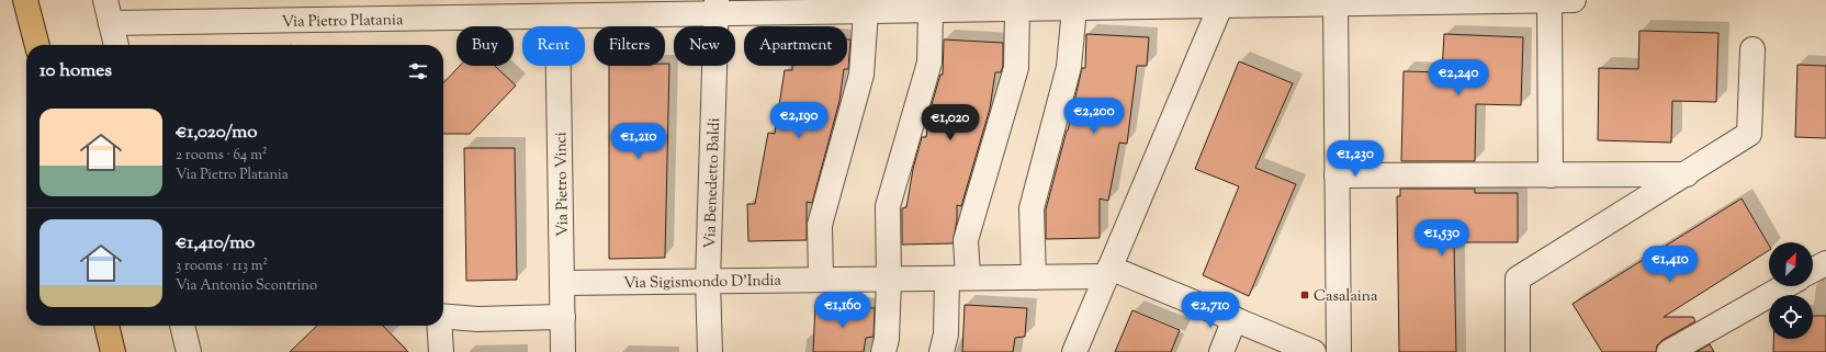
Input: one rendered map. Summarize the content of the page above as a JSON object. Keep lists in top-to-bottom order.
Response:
{
  "streets": {
    "street": [
      "Via Pietro Platania",
      "Via Benedetto Baldi",
      "Via Pietro Vinci",
      "Via Sigismondo D'India"
    ]
  },
  "crossings": [
    ["Via Pietro Platania", "Via Benedetto Baldi"],
    ["Via Pietro Platania", "Via Pietro Vinci"],
    ["Via Benedetto Baldi", "Via Sigismondo D'India"],
    ["Via Pietro Vinci", "Via Sigismondo D'India"]
  ],
  "places": {
    "transit": ["Casalaina"]
  },
  "north": "top right",
  "page": {
    "chip": [
      "Buy",
      "Rent",
      "Filters",
      "New",
      "Apartment"
    ],
    "heading": "10 homes",
    "price": [
      "€2,240",
      "€2,200",
      "€2,190",
      "€1,020",
      "€1,210",
      "€1,230",
      "€1,530",
      "€1,410",
      "€1,160",
      "€2,710"
    ],
    "list": [
      {
        "name": "€1,020/mo",
        "note": "2 rooms · 64 m² · Via Pietro Platania"
      },
      {
        "name": "€1,410/mo",
        "note": "3 rooms · 113 m² · Via Antonio Scontrino"
      }
    ]
  }
}
